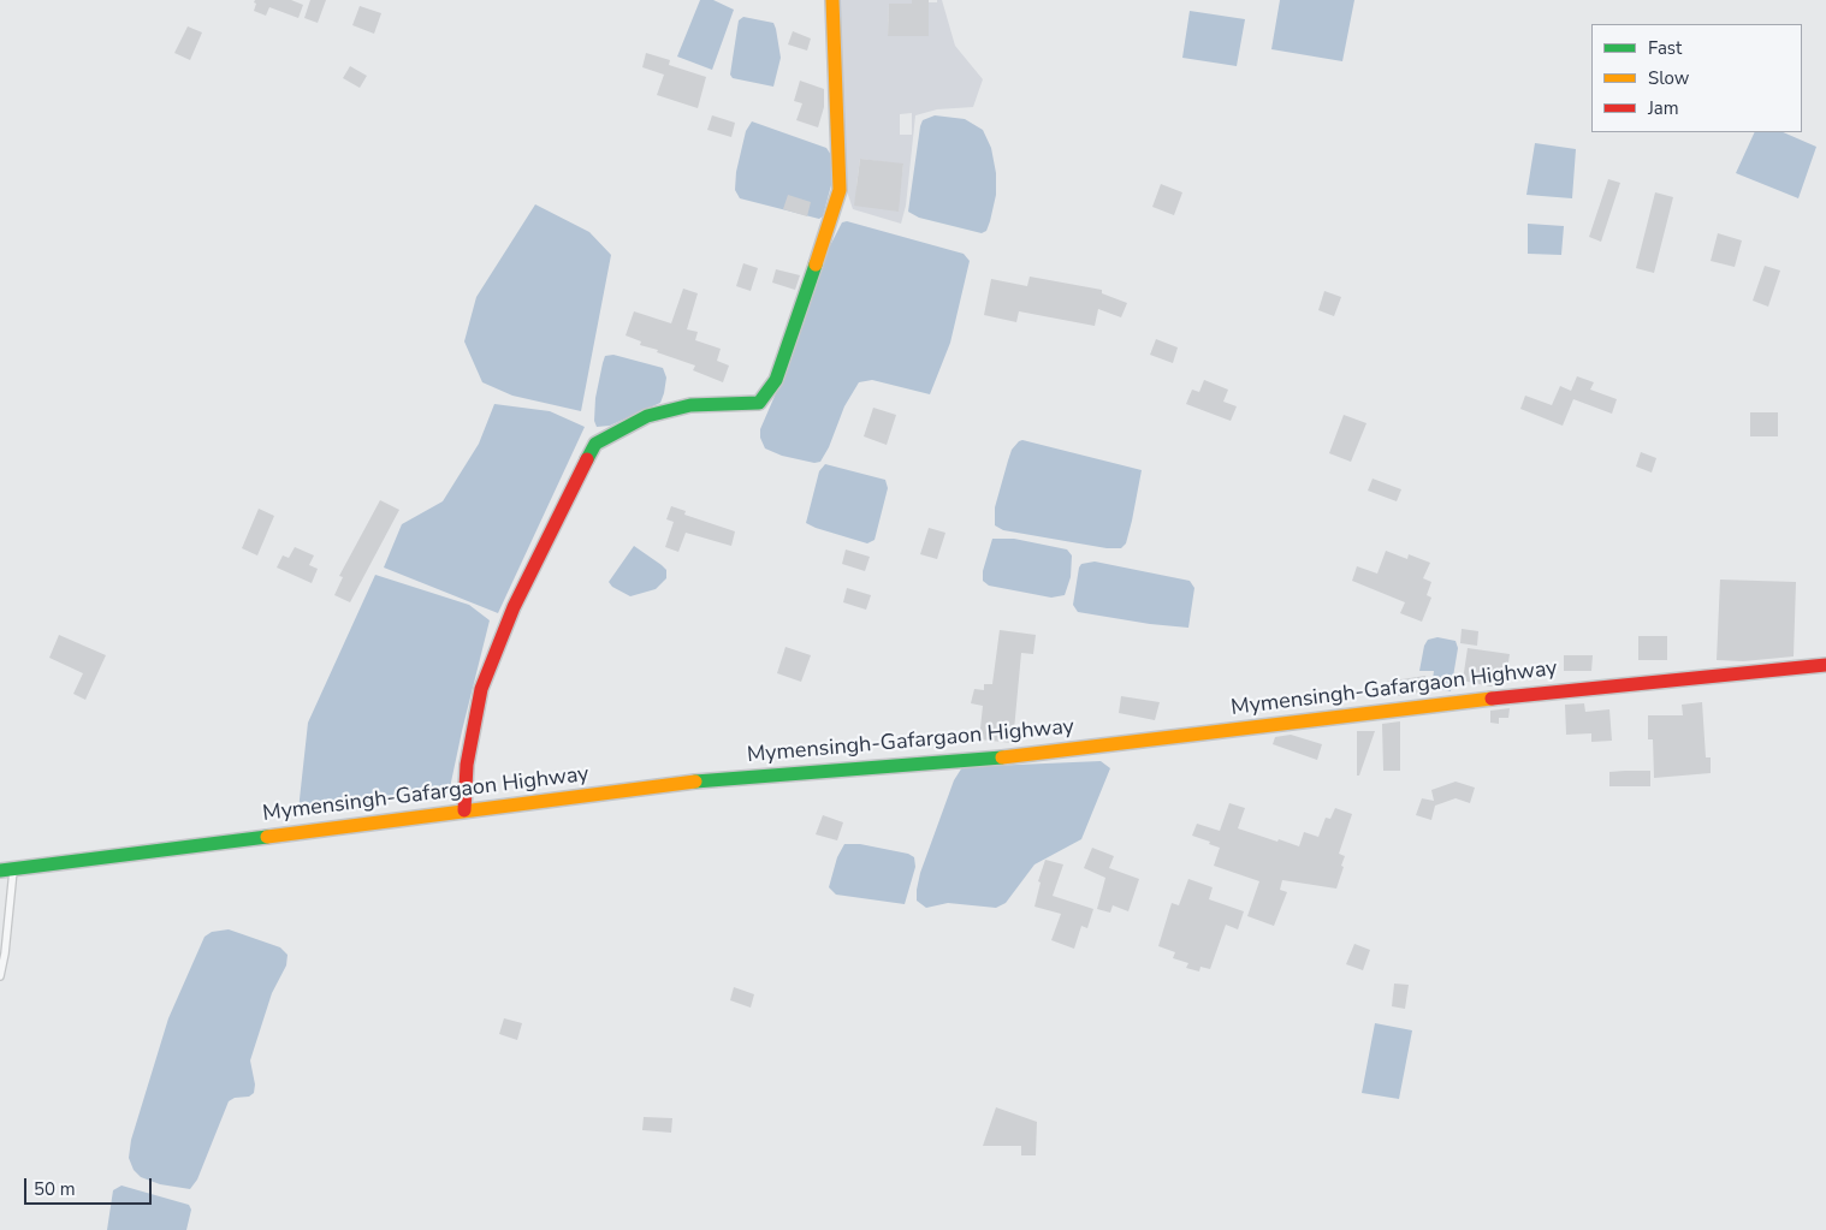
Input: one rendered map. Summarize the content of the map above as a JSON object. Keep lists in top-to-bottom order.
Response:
{
  "streets": {
    "main road": ["Mymensingh-Gafargaon Highway"]
  },
  "legend": ["Fast", "Slow", "Jam"],
  "scale_bar": "50 m"
}
